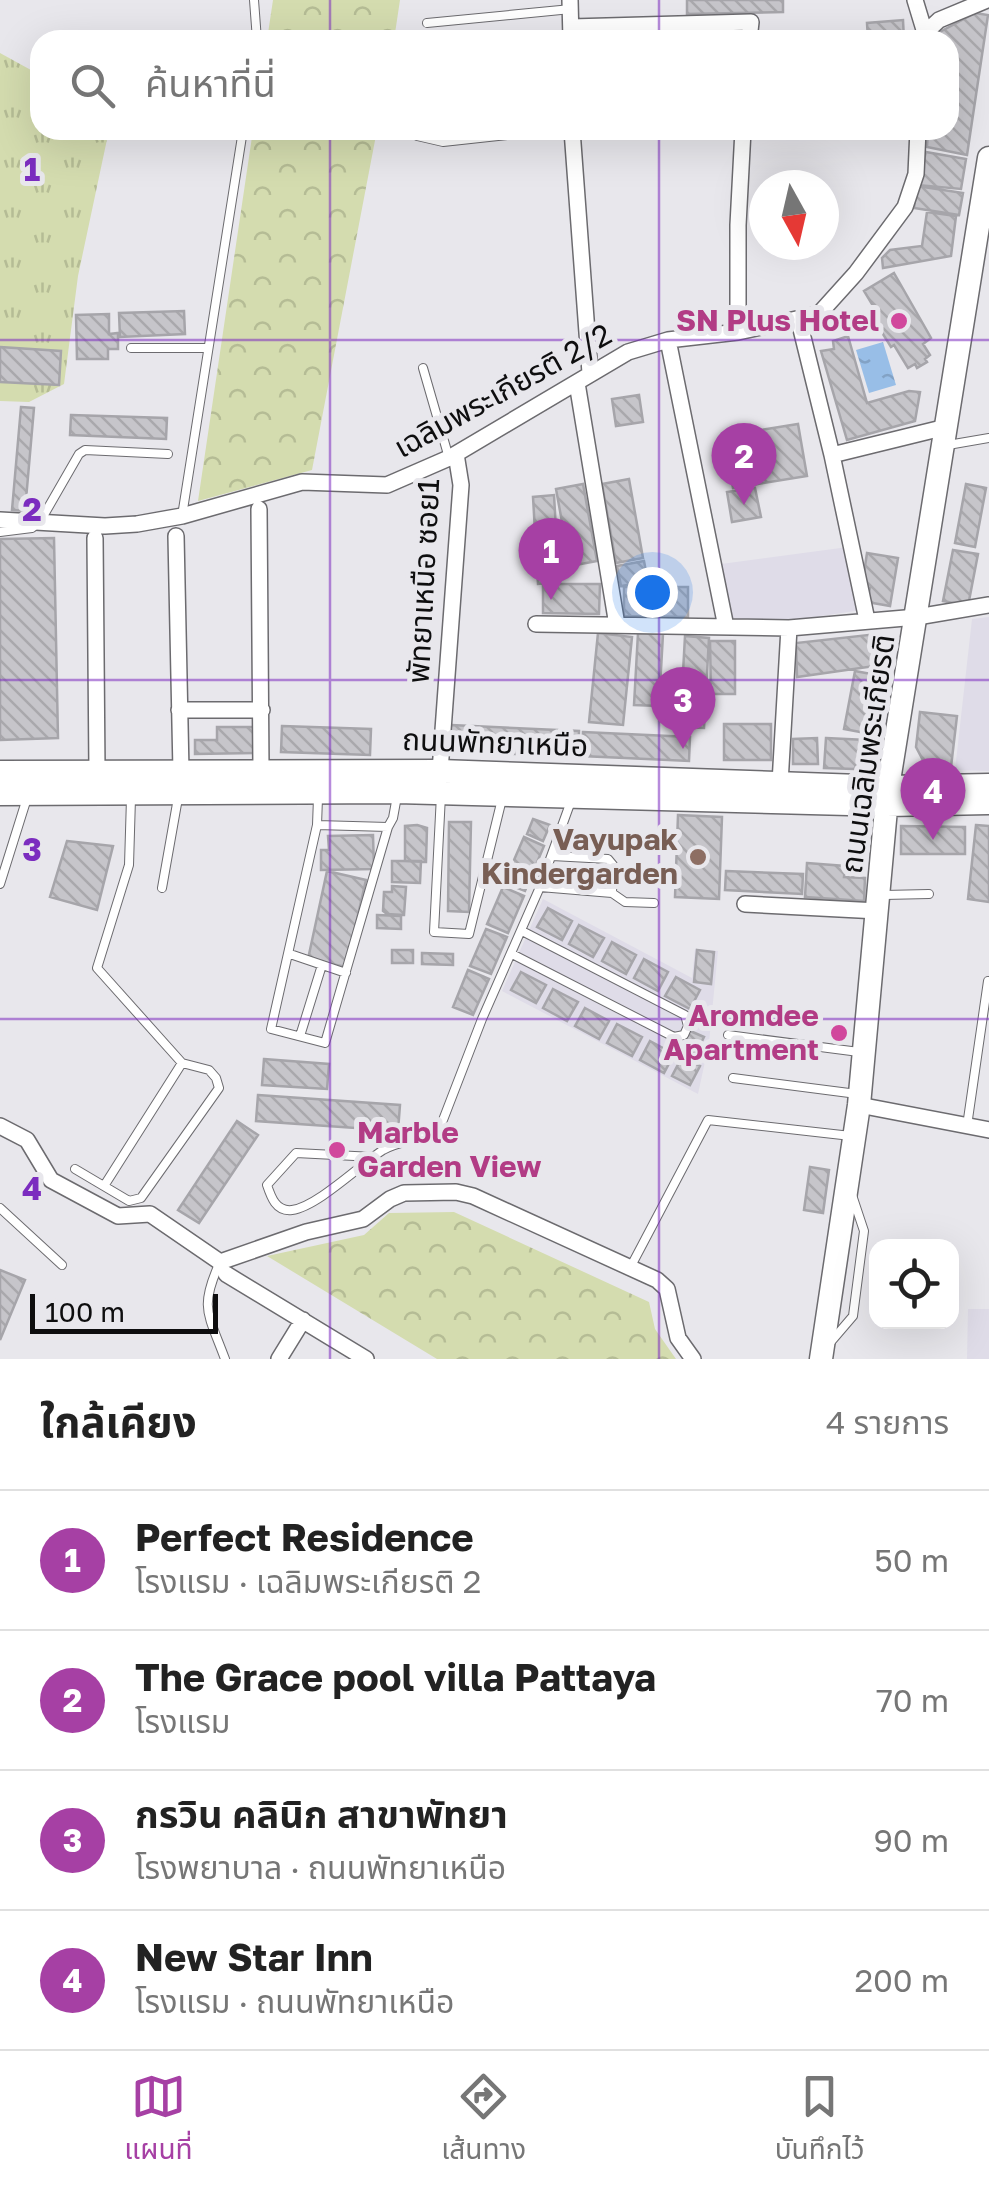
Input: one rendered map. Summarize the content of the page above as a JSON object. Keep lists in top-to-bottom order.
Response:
{
  "streets": {
    "main road": ["ถนนพัทยาเหนือ", "ถนนเฉลิมพระเกียรติ"],
    "street": ["เฉลิมพระเกียรติ 2/2", "พัทยาเหนือ ซอย1"]
  },
  "crossings": [
    ["เฉลิมพระเกียรติ 2/2", "พัทยาเหนือ ซอย1"],
    ["พัทยาเหนือ ซอย1", "ถนนพัทยาเหนือ"],
    ["ถนนพัทยาเหนือ", "ถนนเฉลิมพระเกียรติ"]
  ],
  "places": [
    "SN Plus Hotel",
    "Vayupak Kindergarden",
    "Aromdee Apartment",
    "Marble Garden View"
  ],
  "scale_bar": "100 m",
  "north": "bottom",
  "page": {
    "search": "ค้นหาที่นี่",
    "pins": [
      "2",
      "1",
      "3",
      "4"
    ],
    "scale": "100 m",
    "heading": ["ใกล้เคียง", "4 รายการ"],
    "list": [
      {
        "mark": "1",
        "name": "Perfect Residence",
        "note": "โรงแรม · เฉลิมพระเกียรติ 2",
        "value": "50 m"
      },
      {
        "mark": "2",
        "name": "The Grace pool villa Pattaya",
        "note": "โรงแรม",
        "value": "70 m"
      },
      {
        "mark": "3",
        "name": "กรวิน คลินิก สาขาพัทยา",
        "note": "โรงพยาบาล · ถนนพัทยาเหนือ",
        "value": "90 m"
      },
      {
        "mark": "4",
        "name": "New Star Inn",
        "note": "โรงแรม · ถนนพัทยาเหนือ",
        "value": "200 m"
      }
    ],
    "nav": ["แผนที่", "เส้นทาง", "บันทึกไว้"]
  },
  "grid": {
    "rows": [
      "1",
      "2",
      "3",
      "4"
    ]
  }
}
